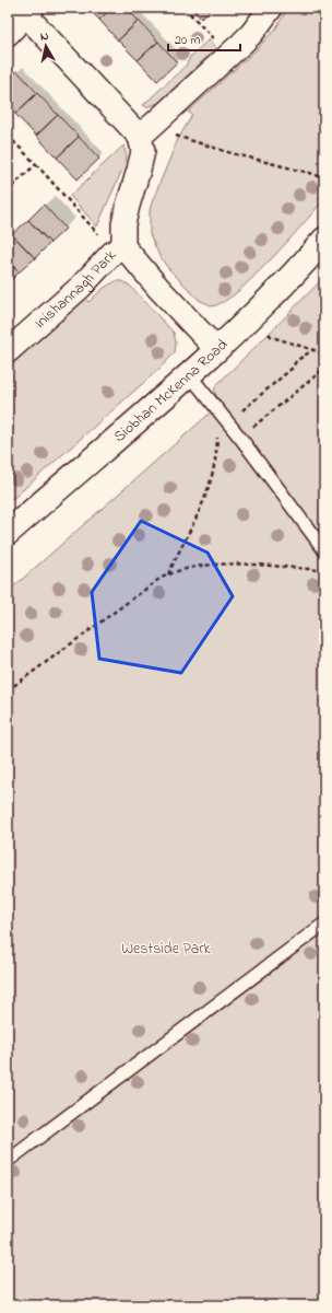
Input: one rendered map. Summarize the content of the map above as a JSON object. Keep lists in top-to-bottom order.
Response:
{
  "streets": {
    "street": ["Inishannagh Park", "Siobhan McKenna Road"]
  },
  "crossings": [
    ["Inishannagh Park", "Siobhan McKenna Road"]
  ],
  "parks": ["Westside Park"],
  "scale_bar": "20 m",
  "north": "top"
}
